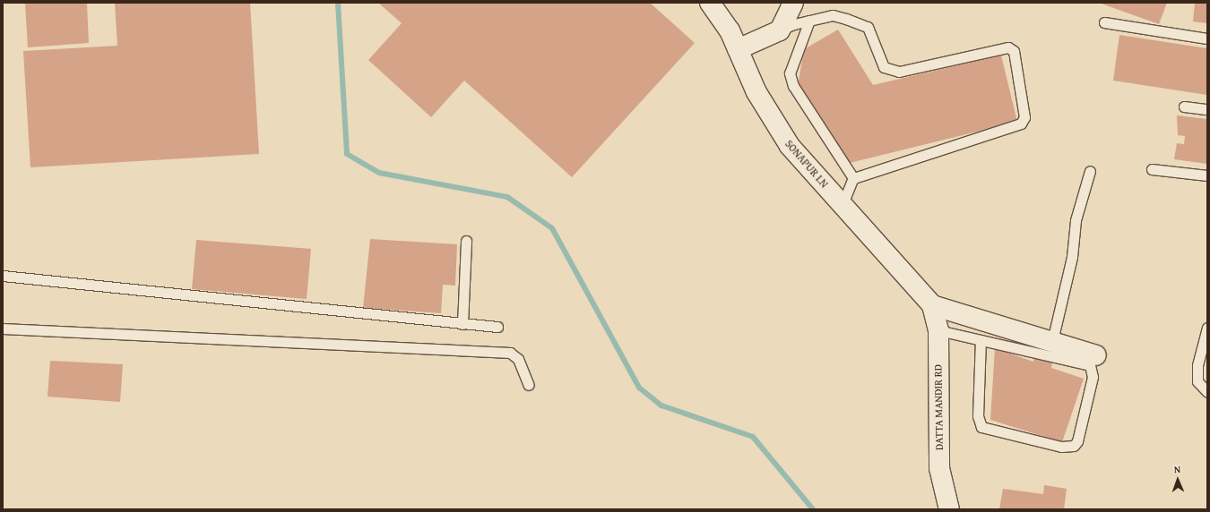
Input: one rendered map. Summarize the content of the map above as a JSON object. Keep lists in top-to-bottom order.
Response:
{
  "streets": {
    "street": ["SONAPUR LN", "DATTA MANDIR RD"]
  },
  "crossings": [
    ["SONAPUR LN", "DATTA MANDIR RD"]
  ],
  "north": "top"
}
